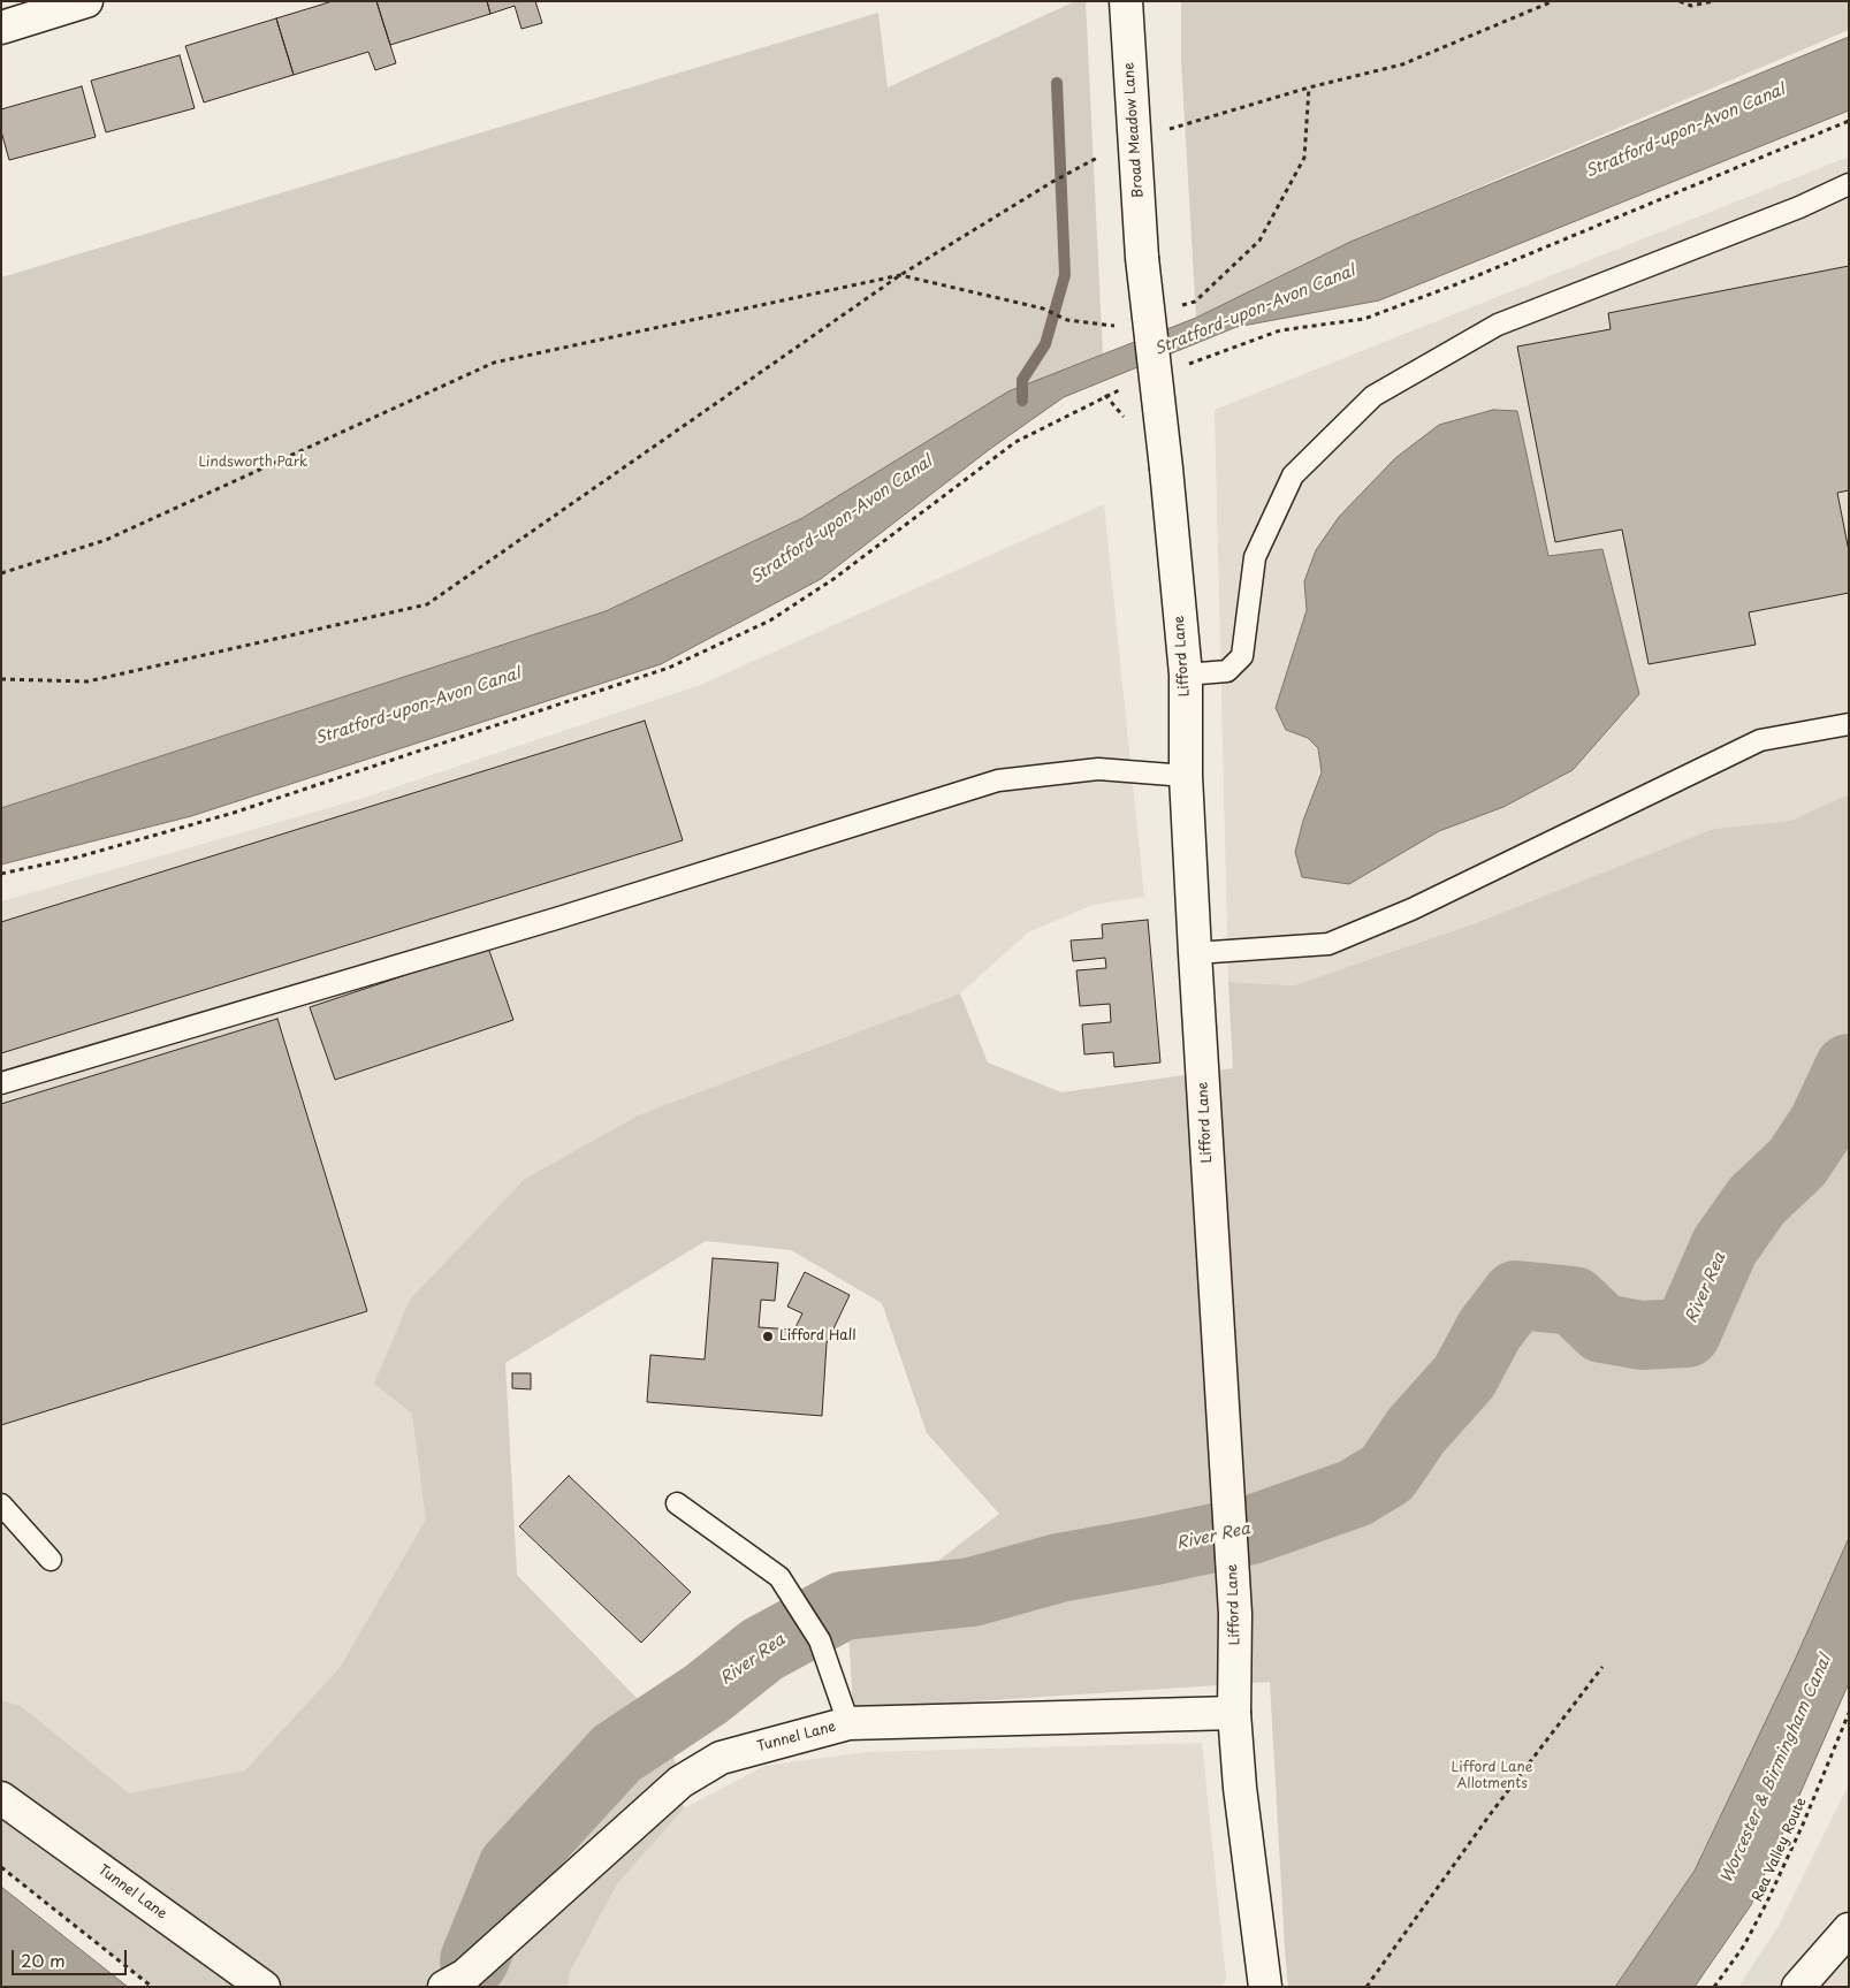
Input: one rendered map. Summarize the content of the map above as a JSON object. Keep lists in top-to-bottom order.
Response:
{
  "streets": {
    "street": ["Broad Meadow Lane", "Lifford Lane", "Tunnel Lane"],
    "path": ["Rea Valley Route"]
  },
  "crossings": [
    ["Broad Meadow Lane", "Lifford Lane"],
    ["Lifford Lane", "Tunnel Lane"]
  ],
  "water": ["Stratford-upon-Avon Canal", "River Rea", "Worcester & Birmingham Canal"],
  "parks": ["Lindsworth Park", "Lifford Lane Allotments"],
  "places": ["Lifford Hall"],
  "scale_bar": "20 m"
}
